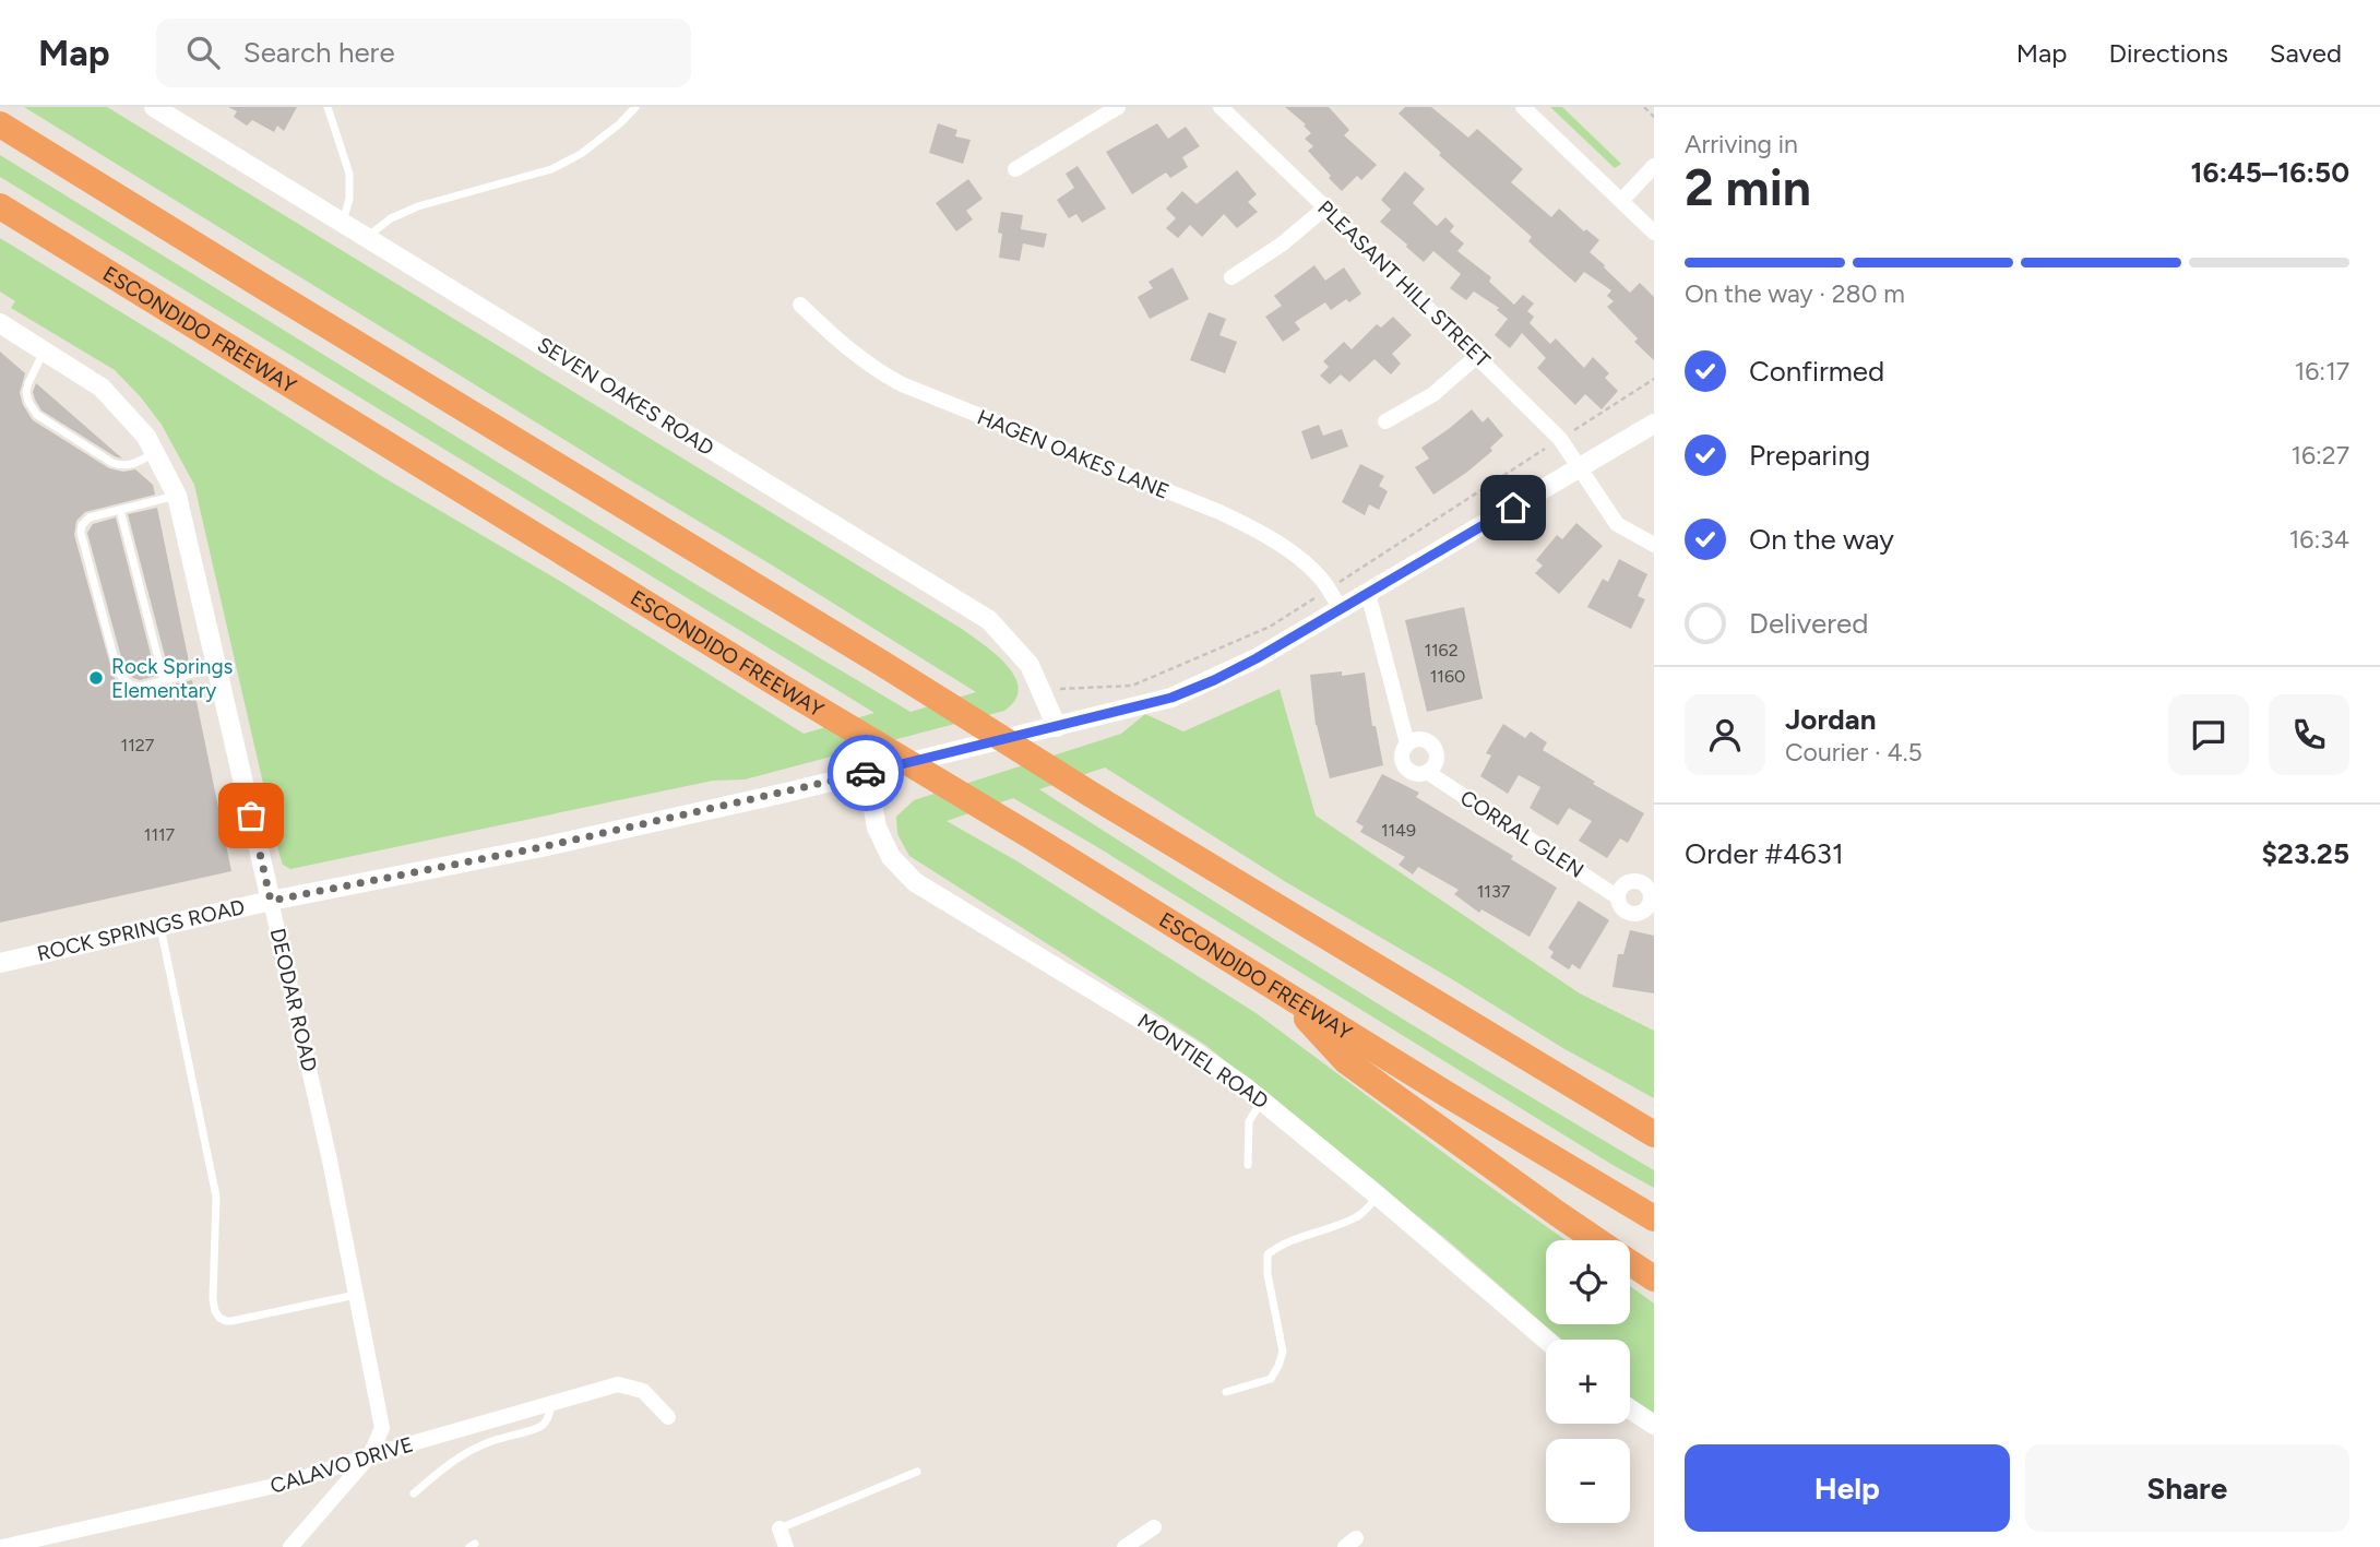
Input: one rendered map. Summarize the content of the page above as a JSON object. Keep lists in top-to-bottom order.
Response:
{
  "streets": {
    "highway": ["ESCONDIDO FREEWAY"],
    "street": [
      "PLEASANT HILL STREET",
      "SEVEN OAKES ROAD",
      "HAGEN OAKES LANE",
      "CORRAL GLEN",
      "ROCK SPRINGS ROAD",
      "DEODAR ROAD",
      "MONTIEL ROAD",
      "CALAVO DRIVE"
    ]
  },
  "crossings": [
    ["PLEASANT HILL STREET", "ROCK SPRINGS ROAD"],
    ["SEVEN OAKES ROAD", "ROCK SPRINGS ROAD"],
    ["HAGEN OAKES LANE", "ROCK SPRINGS ROAD"],
    ["CORRAL GLEN", "ROCK SPRINGS ROAD"],
    ["ROCK SPRINGS ROAD", "DEODAR ROAD"],
    ["ROCK SPRINGS ROAD", "MONTIEL ROAD"],
    ["DEODAR ROAD", "CALAVO DRIVE"]
  ],
  "places": ["Rock Springs Elementary"],
  "house_numbers": [
    "1162",
    "1160",
    "1127",
    "1149",
    "1117",
    "1137"
  ],
  "page": {
    "header": "Map",
    "search": "Search here",
    "nav": ["Map", "Directions", "Saved"],
    "heading": ["2 min", "Arriving in", "16:45–16:50"],
    "panel": [
      "Jordan",
      "Courier · 4.5",
      "Order #4631",
      "$23.25"
    ],
    "bar": "On the way · 280 m",
    "list": [
      ["Confirmed", "16:17"],
      ["Preparing", "16:27"],
      ["On the way", "16:34"],
      "Delivered"
    ],
    "map_buttons": ["+", "−"],
    "buttons": ["Help", "Share"]
  }
}
